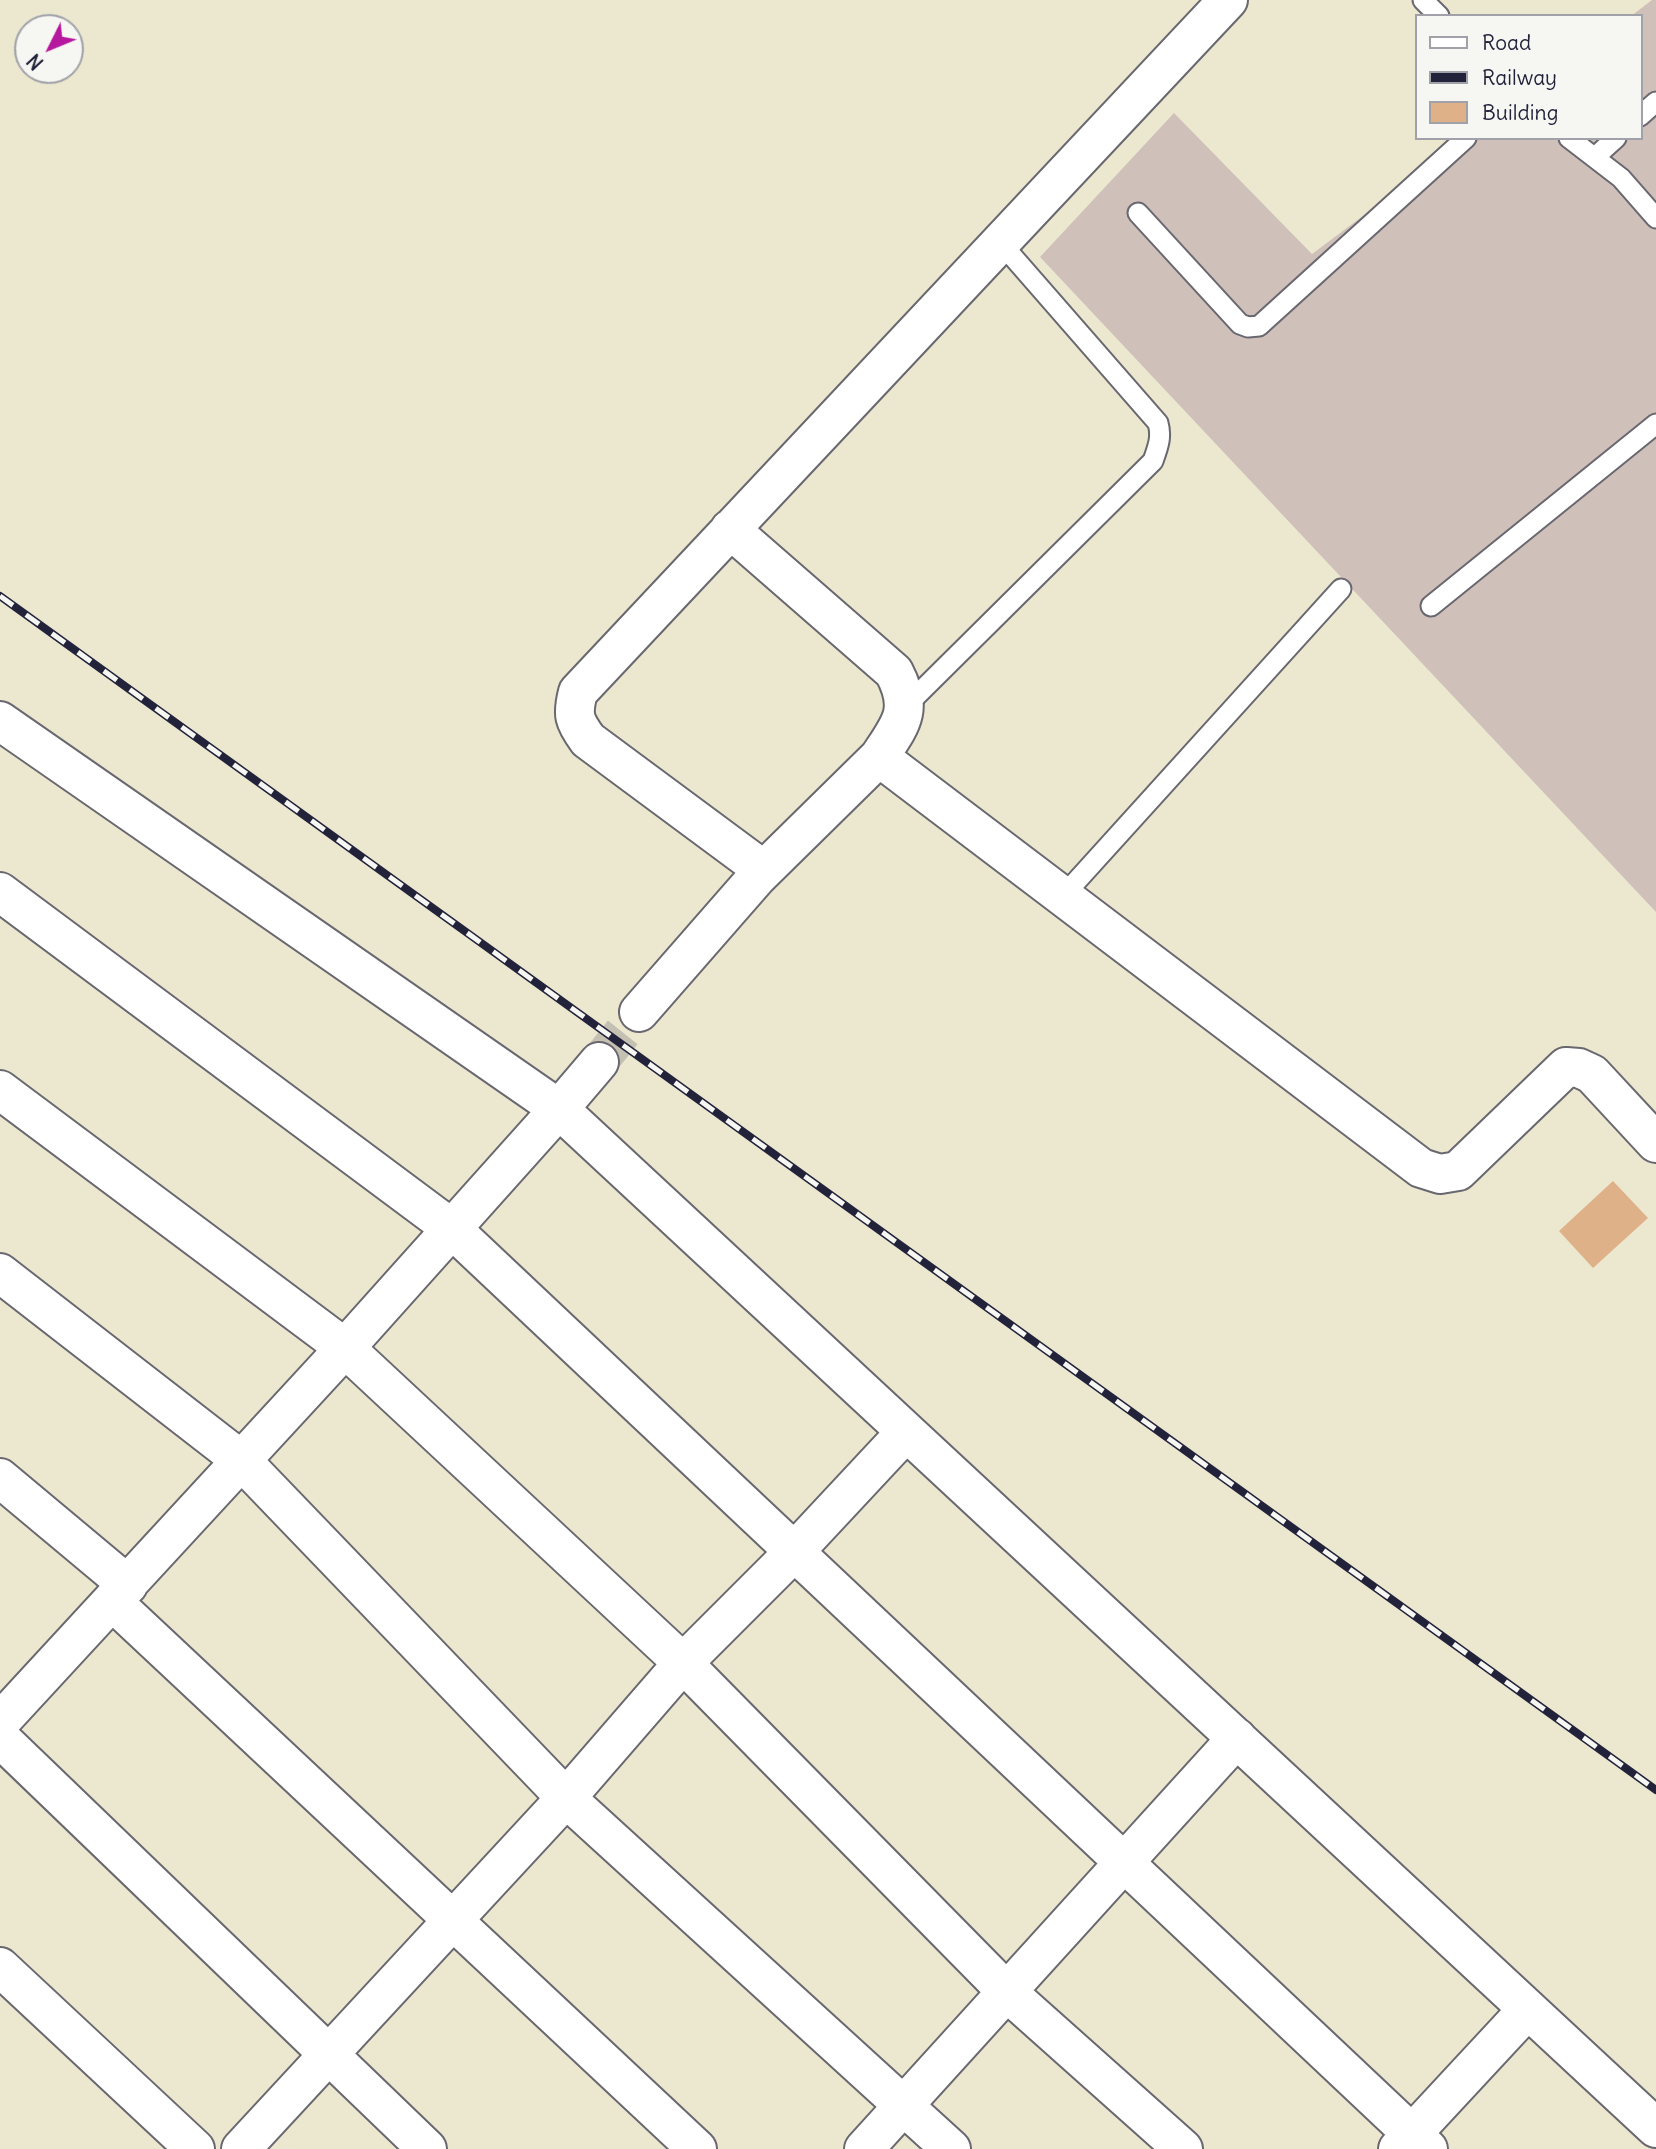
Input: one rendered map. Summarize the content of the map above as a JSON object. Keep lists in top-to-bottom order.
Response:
{
  "legend": ["Road", "Railway", "Building"],
  "north": "bottom left"
}
